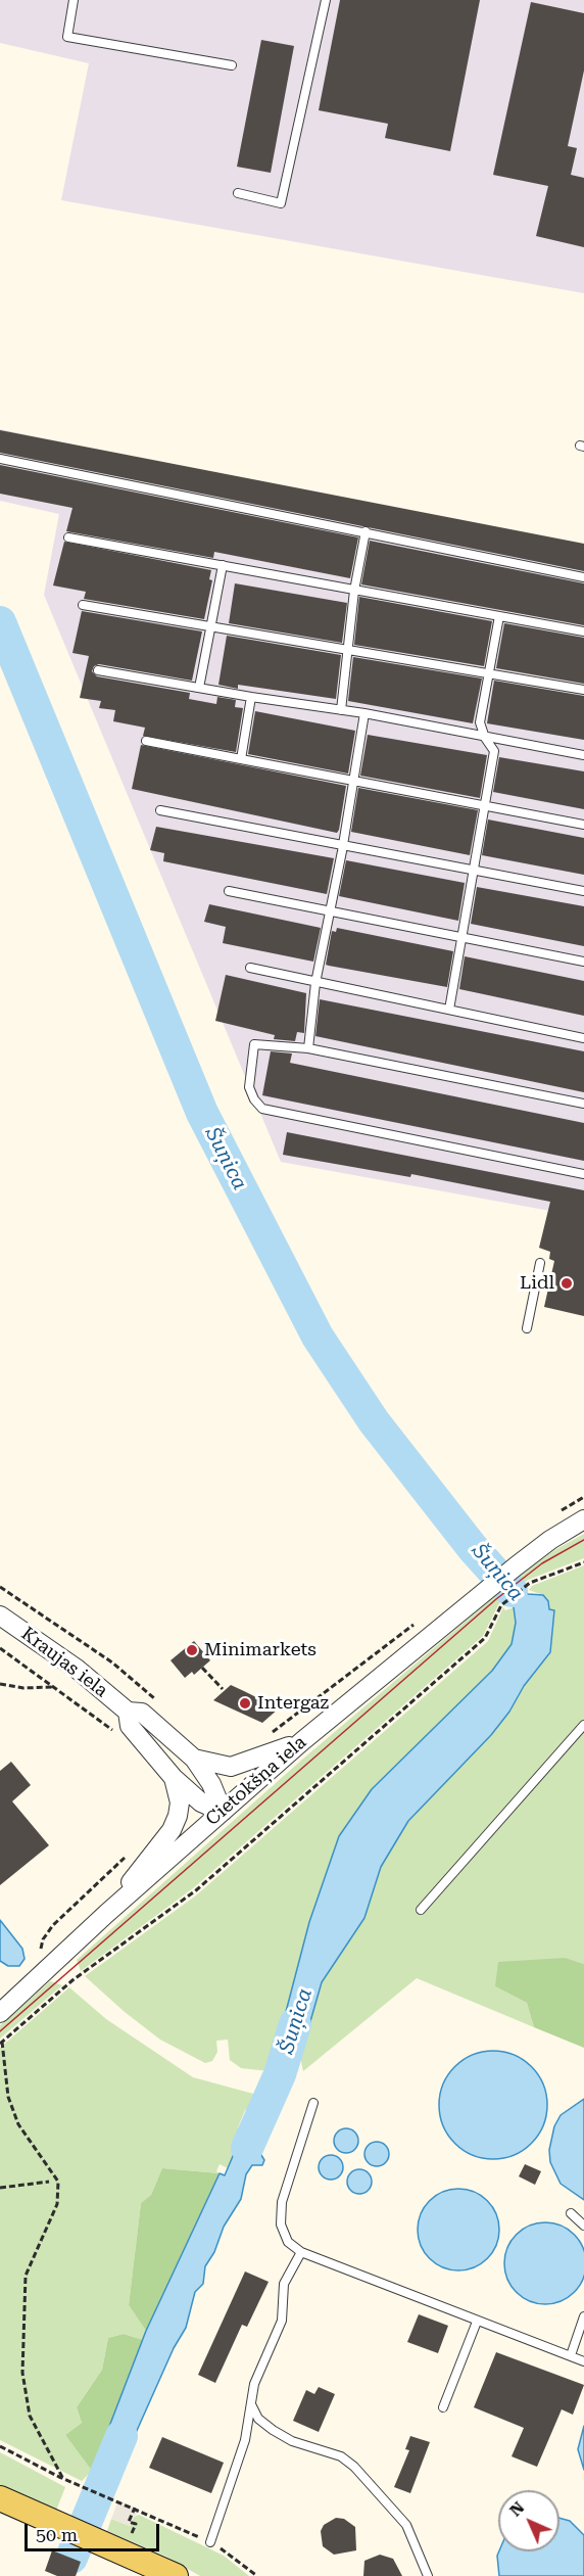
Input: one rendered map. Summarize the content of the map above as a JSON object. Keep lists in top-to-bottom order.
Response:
{
  "streets": {
    "street": ["Kraujas iela", "Cietokšņa iela"]
  },
  "crossings": [
    ["Kraujas iela", "Cietokšņa iela"]
  ],
  "water": ["Šuņica"],
  "places": ["Lidl", "Minimarkets", "Intergaz"],
  "scale_bar": "50 m",
  "north": "top left"
}
